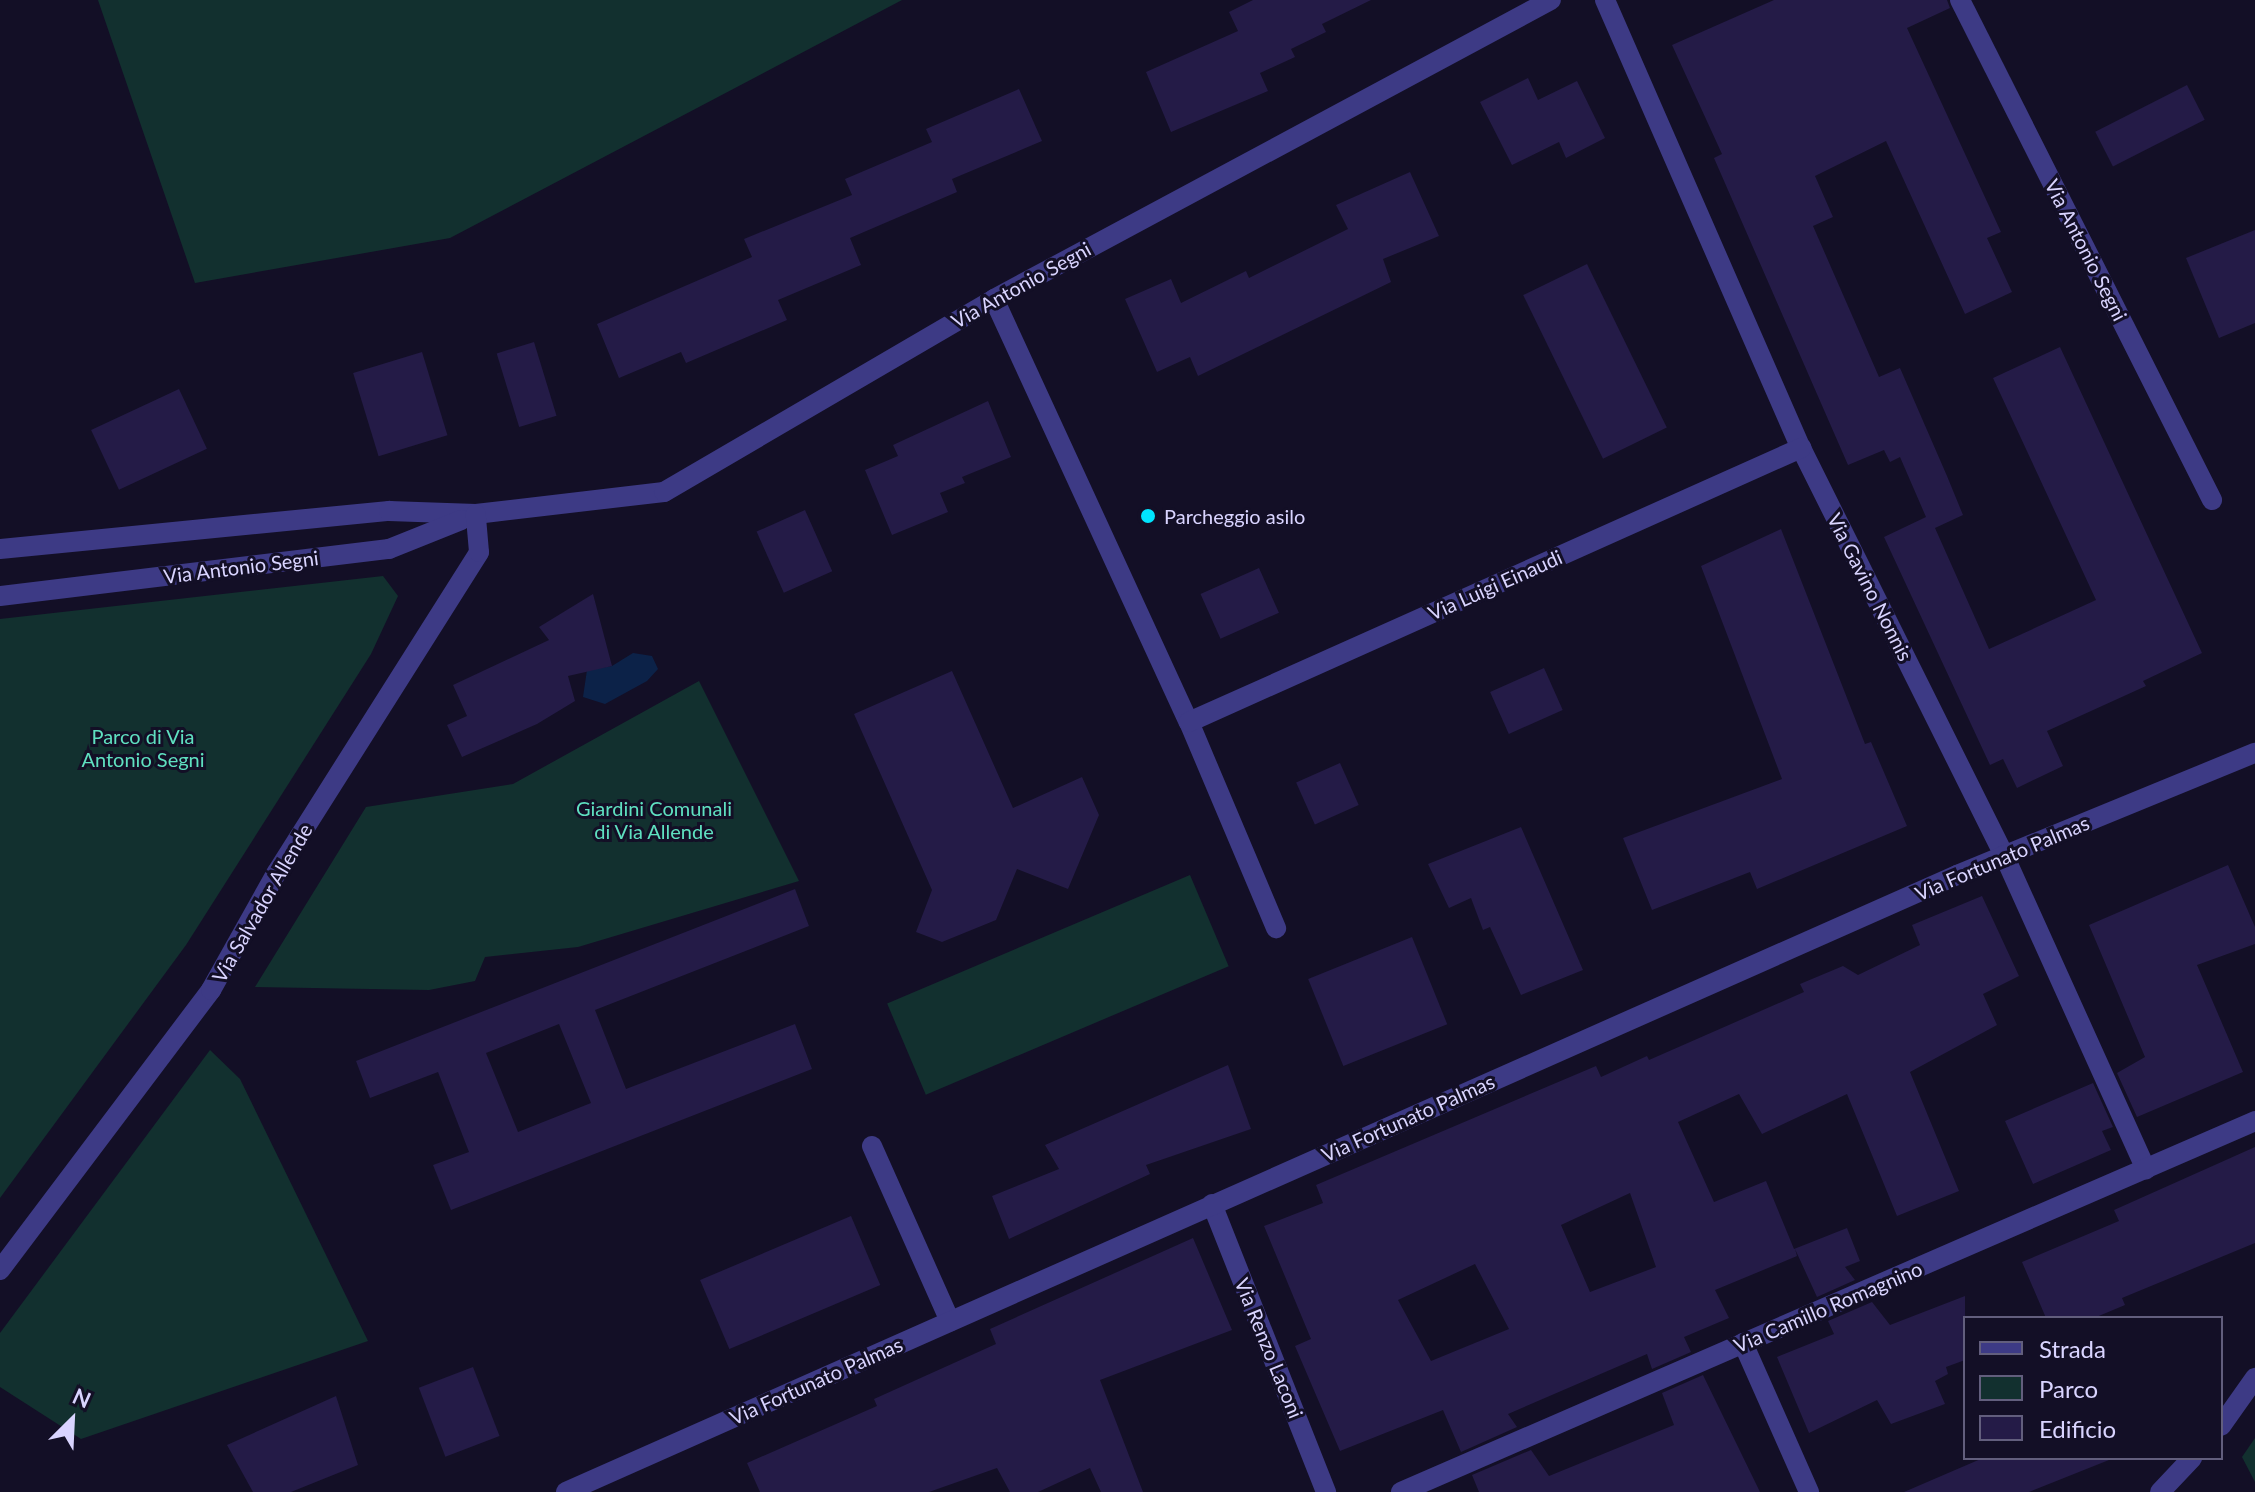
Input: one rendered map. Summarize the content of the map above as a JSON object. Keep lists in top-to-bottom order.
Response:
{
  "streets": {
    "street": [
      "Via Antonio Segni",
      "Via Luigi Einaudi",
      "Via Gavino Nonnis",
      "Via Fortunato Palmas",
      "Via Salvador Allende",
      "Via Camillo Romagnino",
      "Via Renzo Laconi"
    ]
  },
  "crossings": [
    ["Via Antonio Segni", "Via Salvador Allende"],
    ["Via Luigi Einaudi", "Via Gavino Nonnis"],
    ["Via Gavino Nonnis", "Via Fortunato Palmas"],
    ["Via Gavino Nonnis", "Via Camillo Romagnino"],
    ["Via Fortunato Palmas", "Via Renzo Laconi"]
  ],
  "parks": ["Parco di Via Antonio Segni", "Giardini Comunali di Via Allende"],
  "places": ["Parcheggio asilo"],
  "legend": ["Strada", "Parco", "Edificio"],
  "north": "top right"
}
